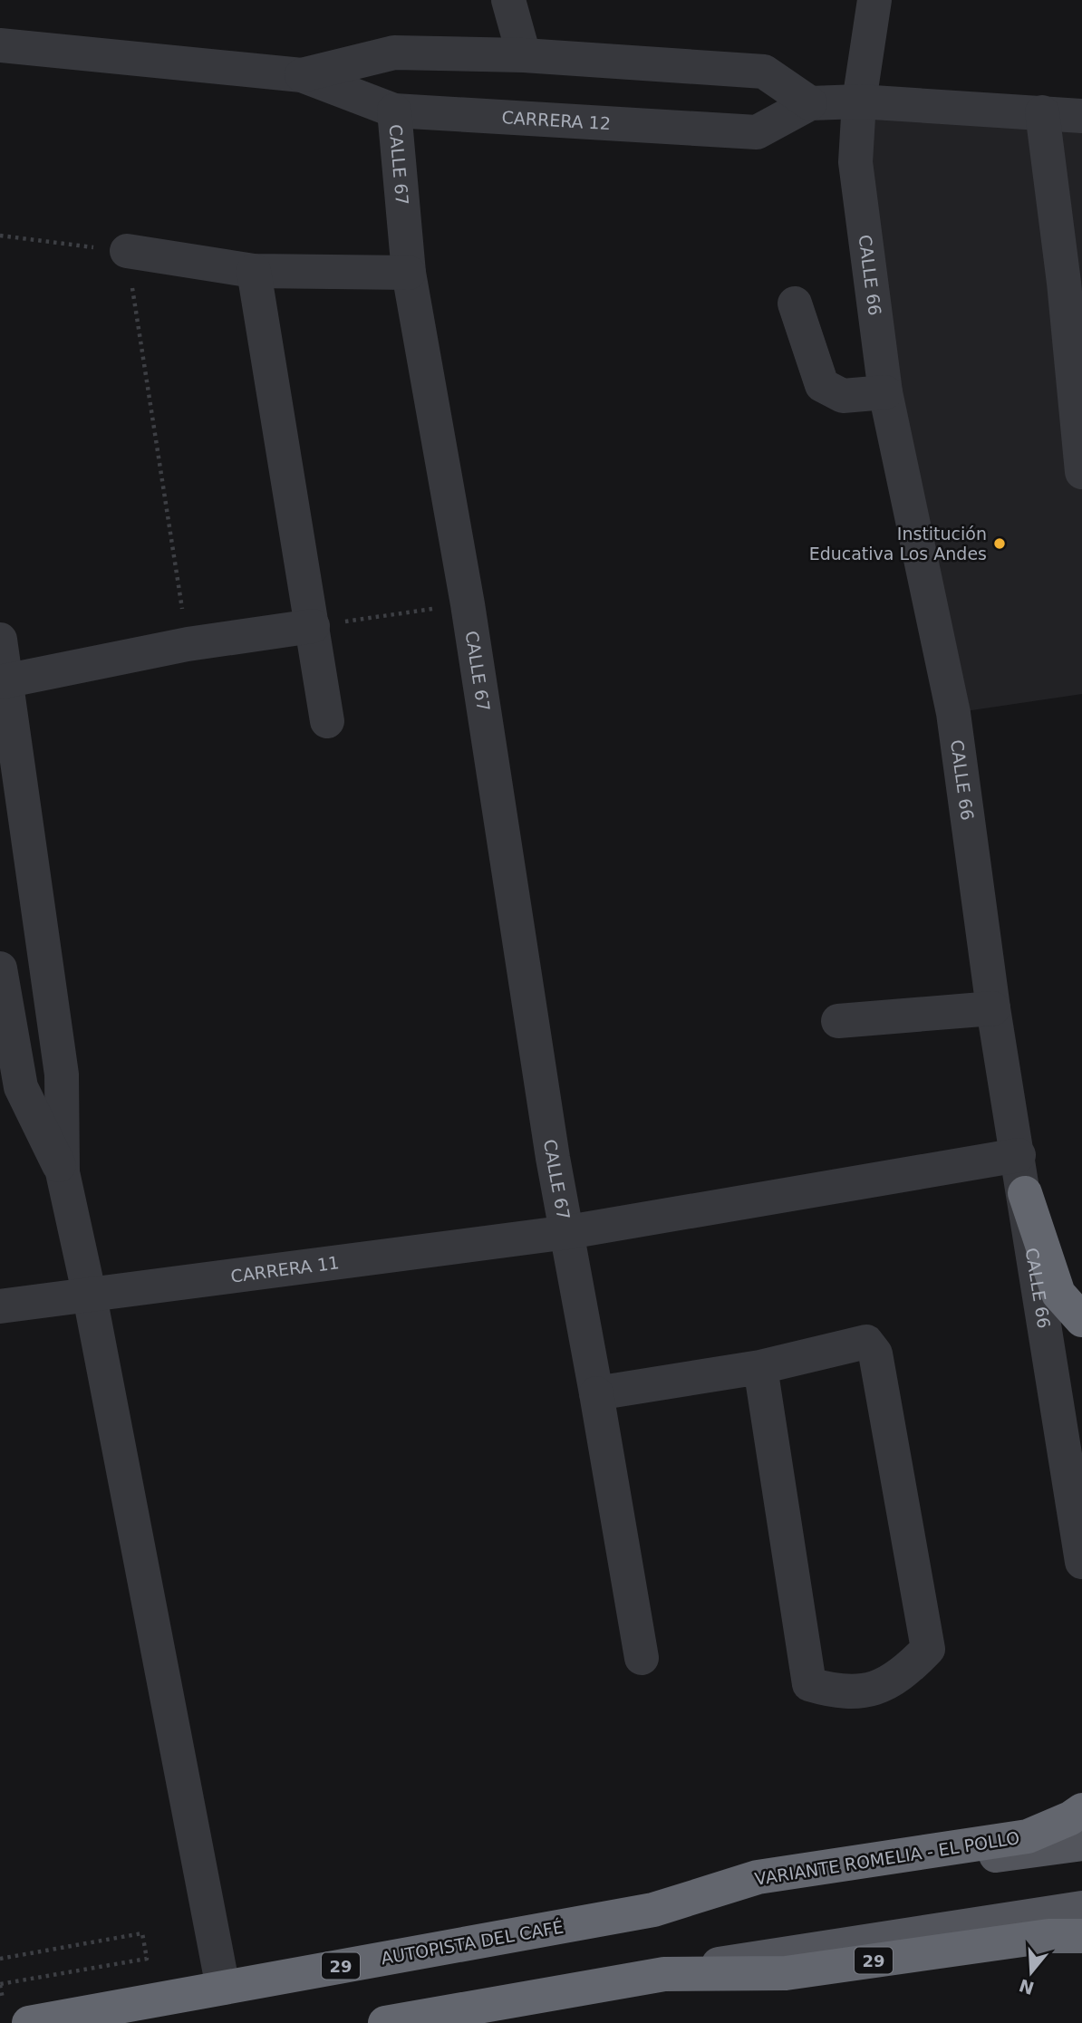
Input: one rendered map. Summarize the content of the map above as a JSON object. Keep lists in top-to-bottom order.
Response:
{
  "streets": {
    "highway": ["VARIANTE ROMELIA - EL POLLO", "AUTOPISTA DEL CAFÉ", "29"],
    "street": [
      "CARRERA 12",
      "CALLE 67",
      "CALLE 66",
      "CARRERA 11"
    ]
  },
  "crossings": [
    ["CARRERA 12", "CALLE 67"],
    ["CARRERA 12", "CALLE 66"],
    ["CALLE 67", "CARRERA 11"],
    ["CALLE 66", "CARRERA 11"],
    ["VARIANTE ROMELIA - EL POLLO", "AUTOPISTA DEL CAFÉ"],
    ["VARIANTE ROMELIA - EL POLLO", "29"],
    ["AUTOPISTA DEL CAFÉ", "29"]
  ],
  "places": ["Institución Educativa Los Andes"],
  "north": "bottom"
}
